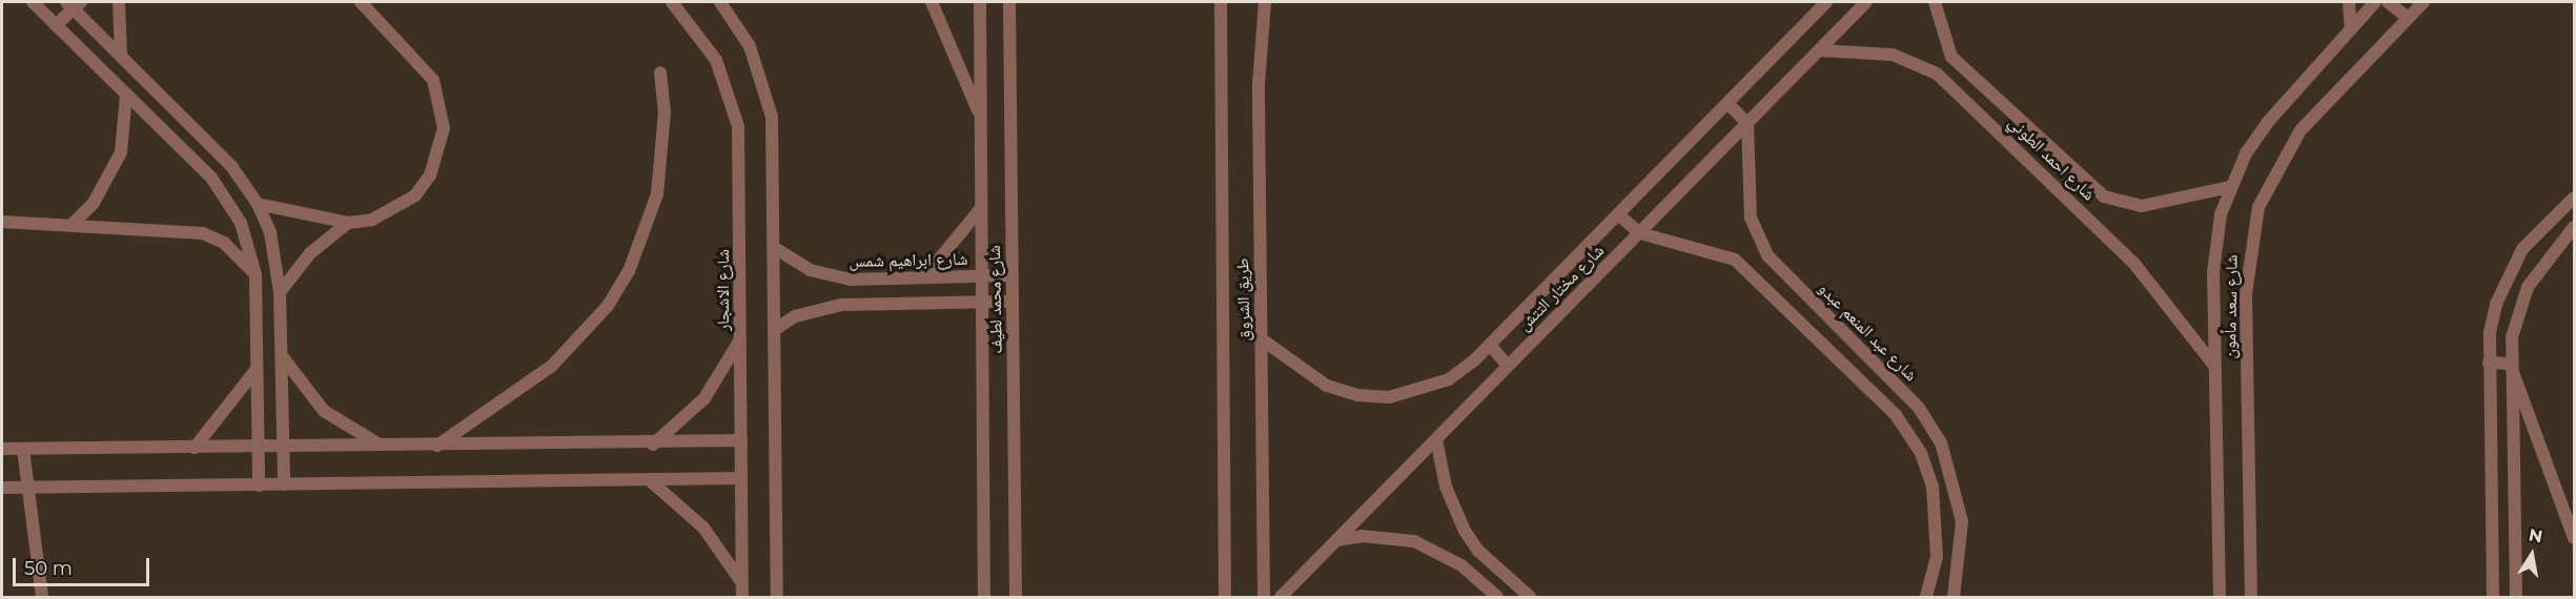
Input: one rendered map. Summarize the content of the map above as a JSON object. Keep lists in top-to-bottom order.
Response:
{
  "streets": {
    "street": [
      "شارع احمد الطوني",
      "شارع ابراهيم شمس",
      "شارع مختار التتش",
      "شارع الاشجار",
      "شارع محمد لطيف",
      "طريق الشروق",
      "شارع سعد مأمون",
      "شارع عبد المنعم عبدو"
    ]
  },
  "crossings": [
    ["شارع احمد الطوني", "شارع مختار التتش"],
    ["شارع احمد الطوني", "شارع سعد مأمون"],
    ["شارع ابراهيم شمس", "شارع محمد لطيف"],
    ["شارع مختار التتش", "طريق الشروق"],
    ["شارع مختار التتش", "شارع عبد المنعم عبدو"]
  ],
  "scale_bar": "50 m",
  "north": "top"
}
